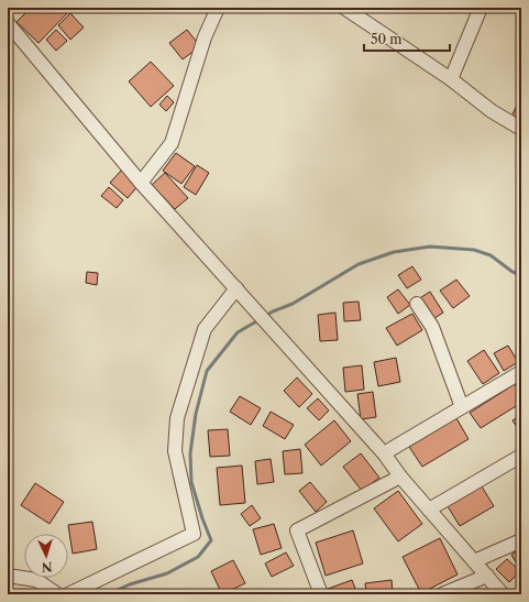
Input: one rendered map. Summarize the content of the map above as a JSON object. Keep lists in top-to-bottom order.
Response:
{
  "scale_bar": "50 m",
  "north": "bottom"
}
